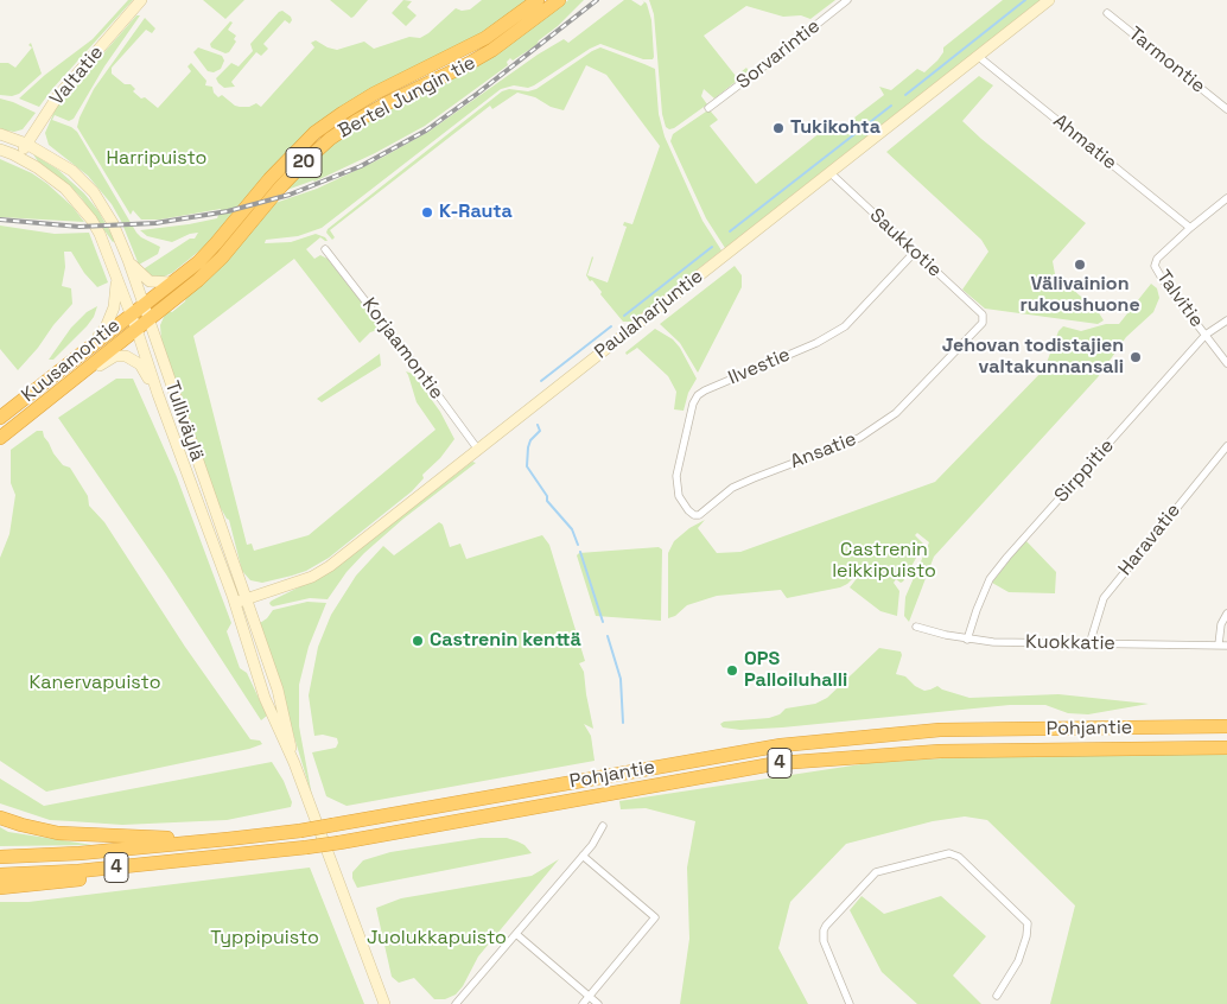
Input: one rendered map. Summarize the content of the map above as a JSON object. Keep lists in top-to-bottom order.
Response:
{
  "streets": {
    "highway": [
      "Bertel Jungin tie",
      "20",
      "Kuusamontie",
      "Pohjantie",
      "4"
    ],
    "main road": ["Valtatie", "Paulaharjuntie", "Tulliväylä"],
    "street": [
      "Sorvarintie",
      "Tarmontie",
      "Ahmatie",
      "Saukkotie",
      "Talvitie",
      "Korjaamontie",
      "Ilvestie",
      "Ansatie",
      "Sirppitie",
      "Haravatie",
      "Kuokkatie"
    ]
  },
  "crossings": [
    ["Valtatie", "Tulliväylä"],
    ["Bertel Jungin tie", "Kuusamontie"],
    ["Bertel Jungin tie", "Tulliväylä"],
    ["Ahmatie", "Talvitie"],
    ["Ahmatie", "Paulaharjuntie"],
    ["Saukkotie", "Paulaharjuntie"],
    ["Saukkotie", "Ilvestie"],
    ["Saukkotie", "Ansatie"],
    ["Talvitie", "Sirppitie"],
    ["Paulaharjuntie", "Korjaamontie"],
    ["Paulaharjuntie", "Tulliväylä"],
    ["Kuusamontie", "Tulliväylä"],
    ["Ilvestie", "Ansatie"],
    ["Sirppitie", "Kuokkatie"],
    ["Haravatie", "Kuokkatie"]
  ],
  "parks": [
    "Harripuisto",
    "Castrenin leikkipuisto",
    "Kanervapuisto",
    "Typpipuisto",
    "Juolukkapuisto"
  ],
  "places": [
    "Tukikohta",
    "K-Rauta",
    "Välivainion rukoushuone",
    "Jehovan todistajien valtakunnansali",
    "Castrenin kenttä",
    "OPS Palloiluhalli"
  ]
}
